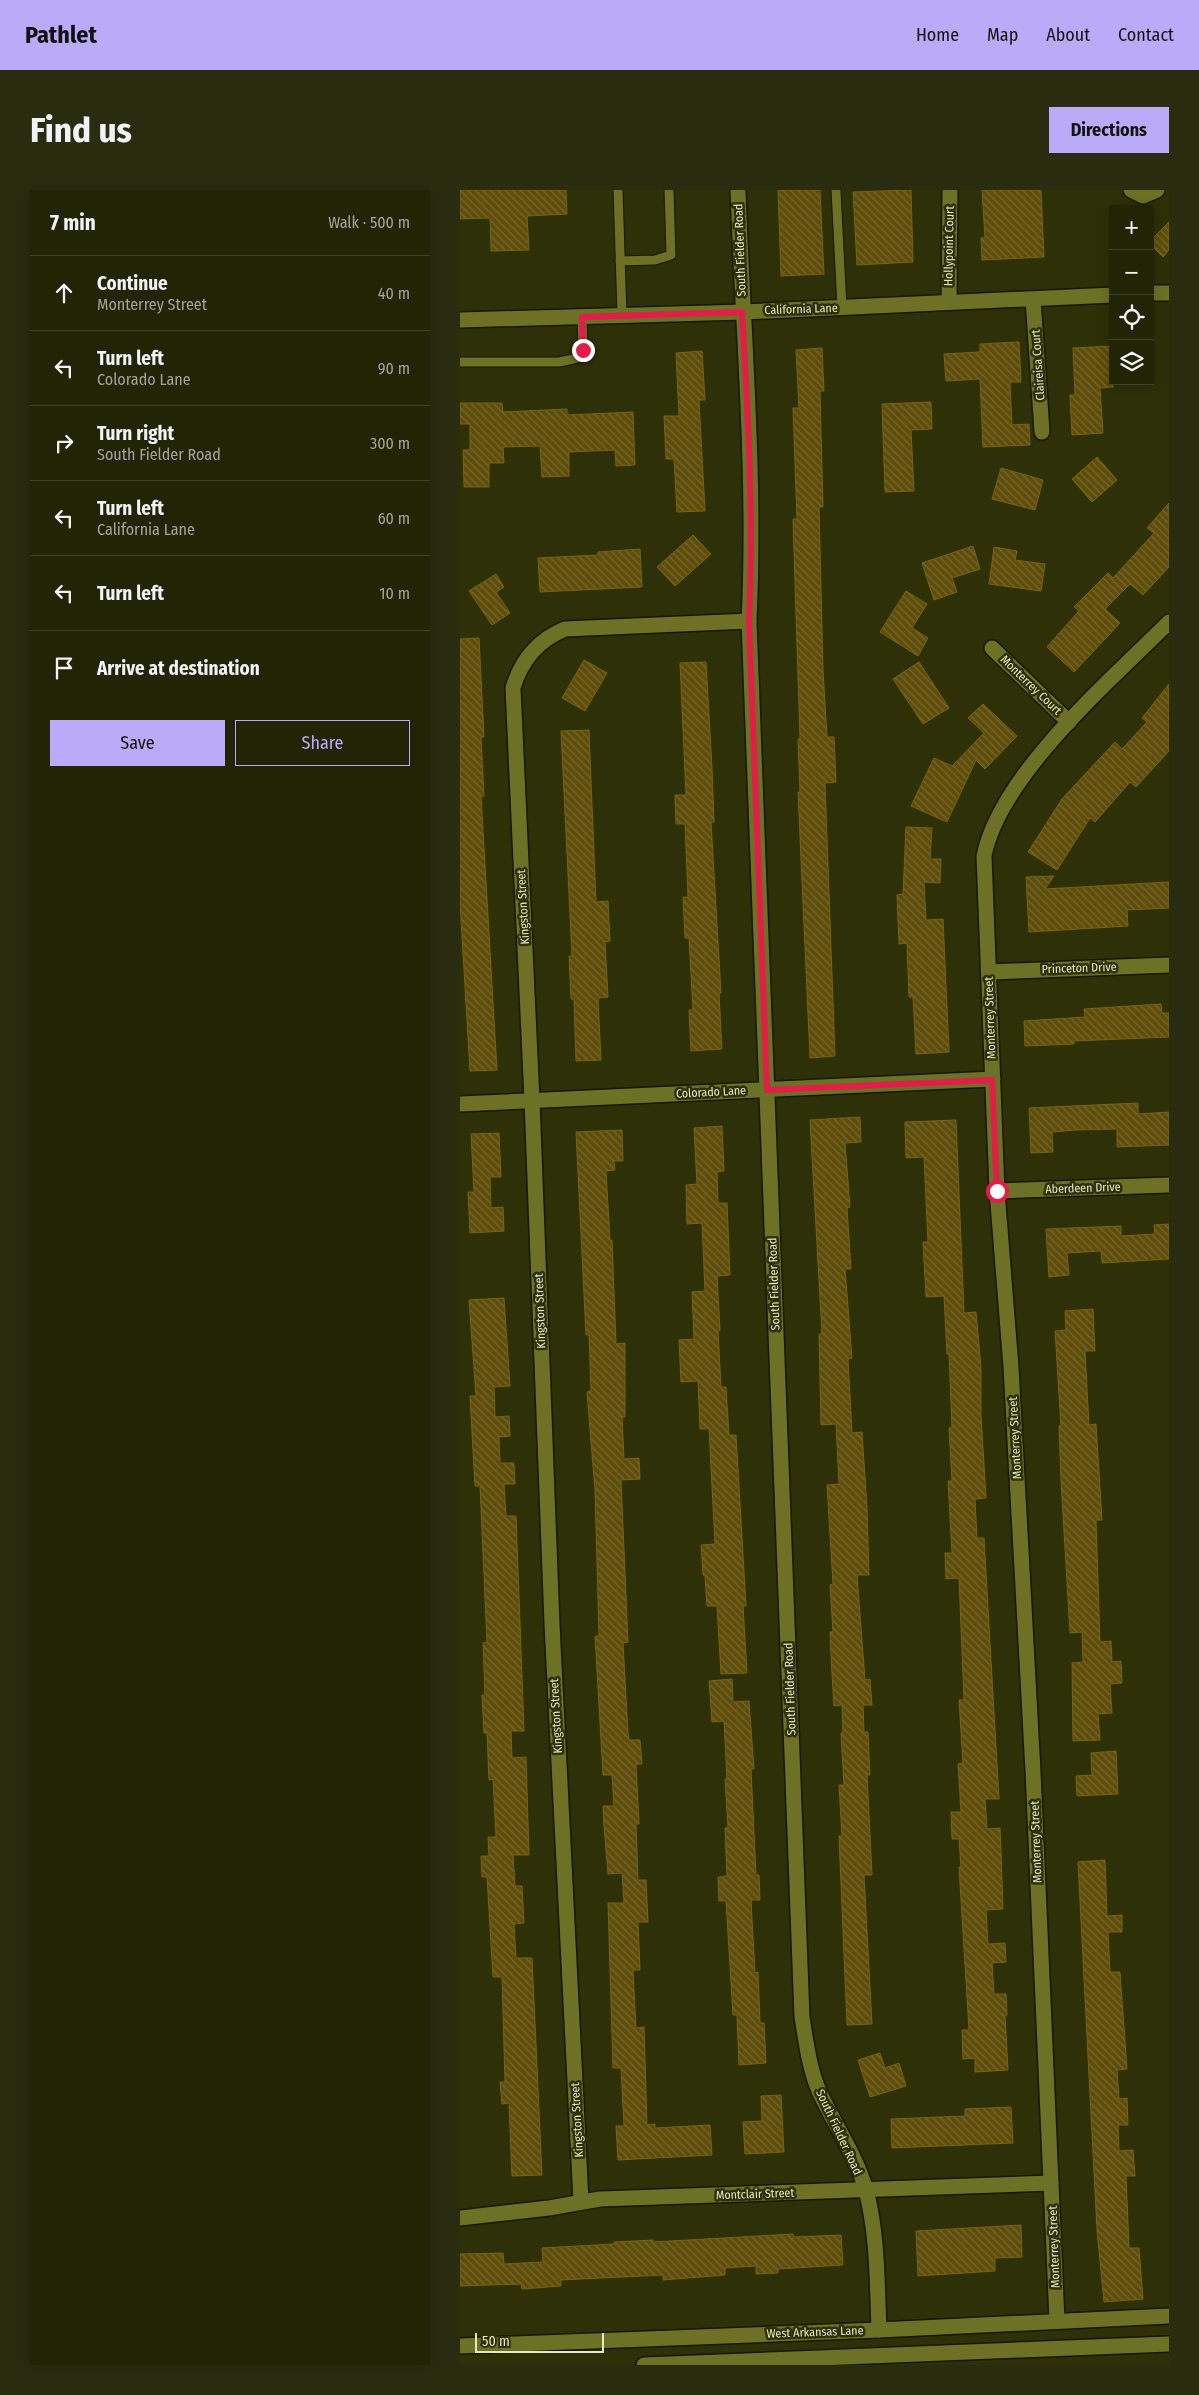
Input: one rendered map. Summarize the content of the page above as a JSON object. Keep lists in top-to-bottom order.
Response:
{
  "streets": {
    "street": [
      "Hollypoint Court",
      "South Fielder Road",
      "California Lane",
      "Claireisa Court",
      "Monterrey Court",
      "Kingston Street",
      "Princeton Drive",
      "Monterrey Street",
      "Colorado Lane",
      "Aberdeen Drive",
      "Montclair Street",
      "West Arkansas Lane"
    ]
  },
  "crossings": [
    ["Hollypoint Court", "California Lane"],
    ["South Fielder Road", "California Lane"],
    ["South Fielder Road", "Kingston Street"],
    ["South Fielder Road", "Colorado Lane"],
    ["South Fielder Road", "Montclair Street"],
    ["South Fielder Road", "West Arkansas Lane"],
    ["California Lane", "Claireisa Court"],
    ["Monterrey Court", "Monterrey Street"],
    ["Kingston Street", "Colorado Lane"],
    ["Kingston Street", "Montclair Street"],
    ["Princeton Drive", "Monterrey Street"],
    ["Monterrey Street", "Colorado Lane"],
    ["Monterrey Street", "Aberdeen Drive"],
    ["Monterrey Street", "Montclair Street"],
    ["Monterrey Street", "West Arkansas Lane"]
  ],
  "scale_bar": "50 m",
  "page": {
    "header": "Pathlet",
    "nav": [
      "Home",
      "Map",
      "About",
      "Contact"
    ],
    "buttons": [
      "Directions",
      ["Save", "Share"]
    ],
    "title": "Find us",
    "heading": ["7 min", "Walk · 500 m"],
    "map_buttons": ["+", "−"],
    "list": [
      ["Continue", "Monterrey Street", "40 m"],
      ["Turn left", "Colorado Lane", "90 m"],
      ["Turn right", "South Fielder Road", "300 m"],
      ["Turn left", "California Lane", "60 m"],
      ["Turn left", "10 m"],
      "Arrive at destination"
    ],
    "scale": "50 m"
  }
}
